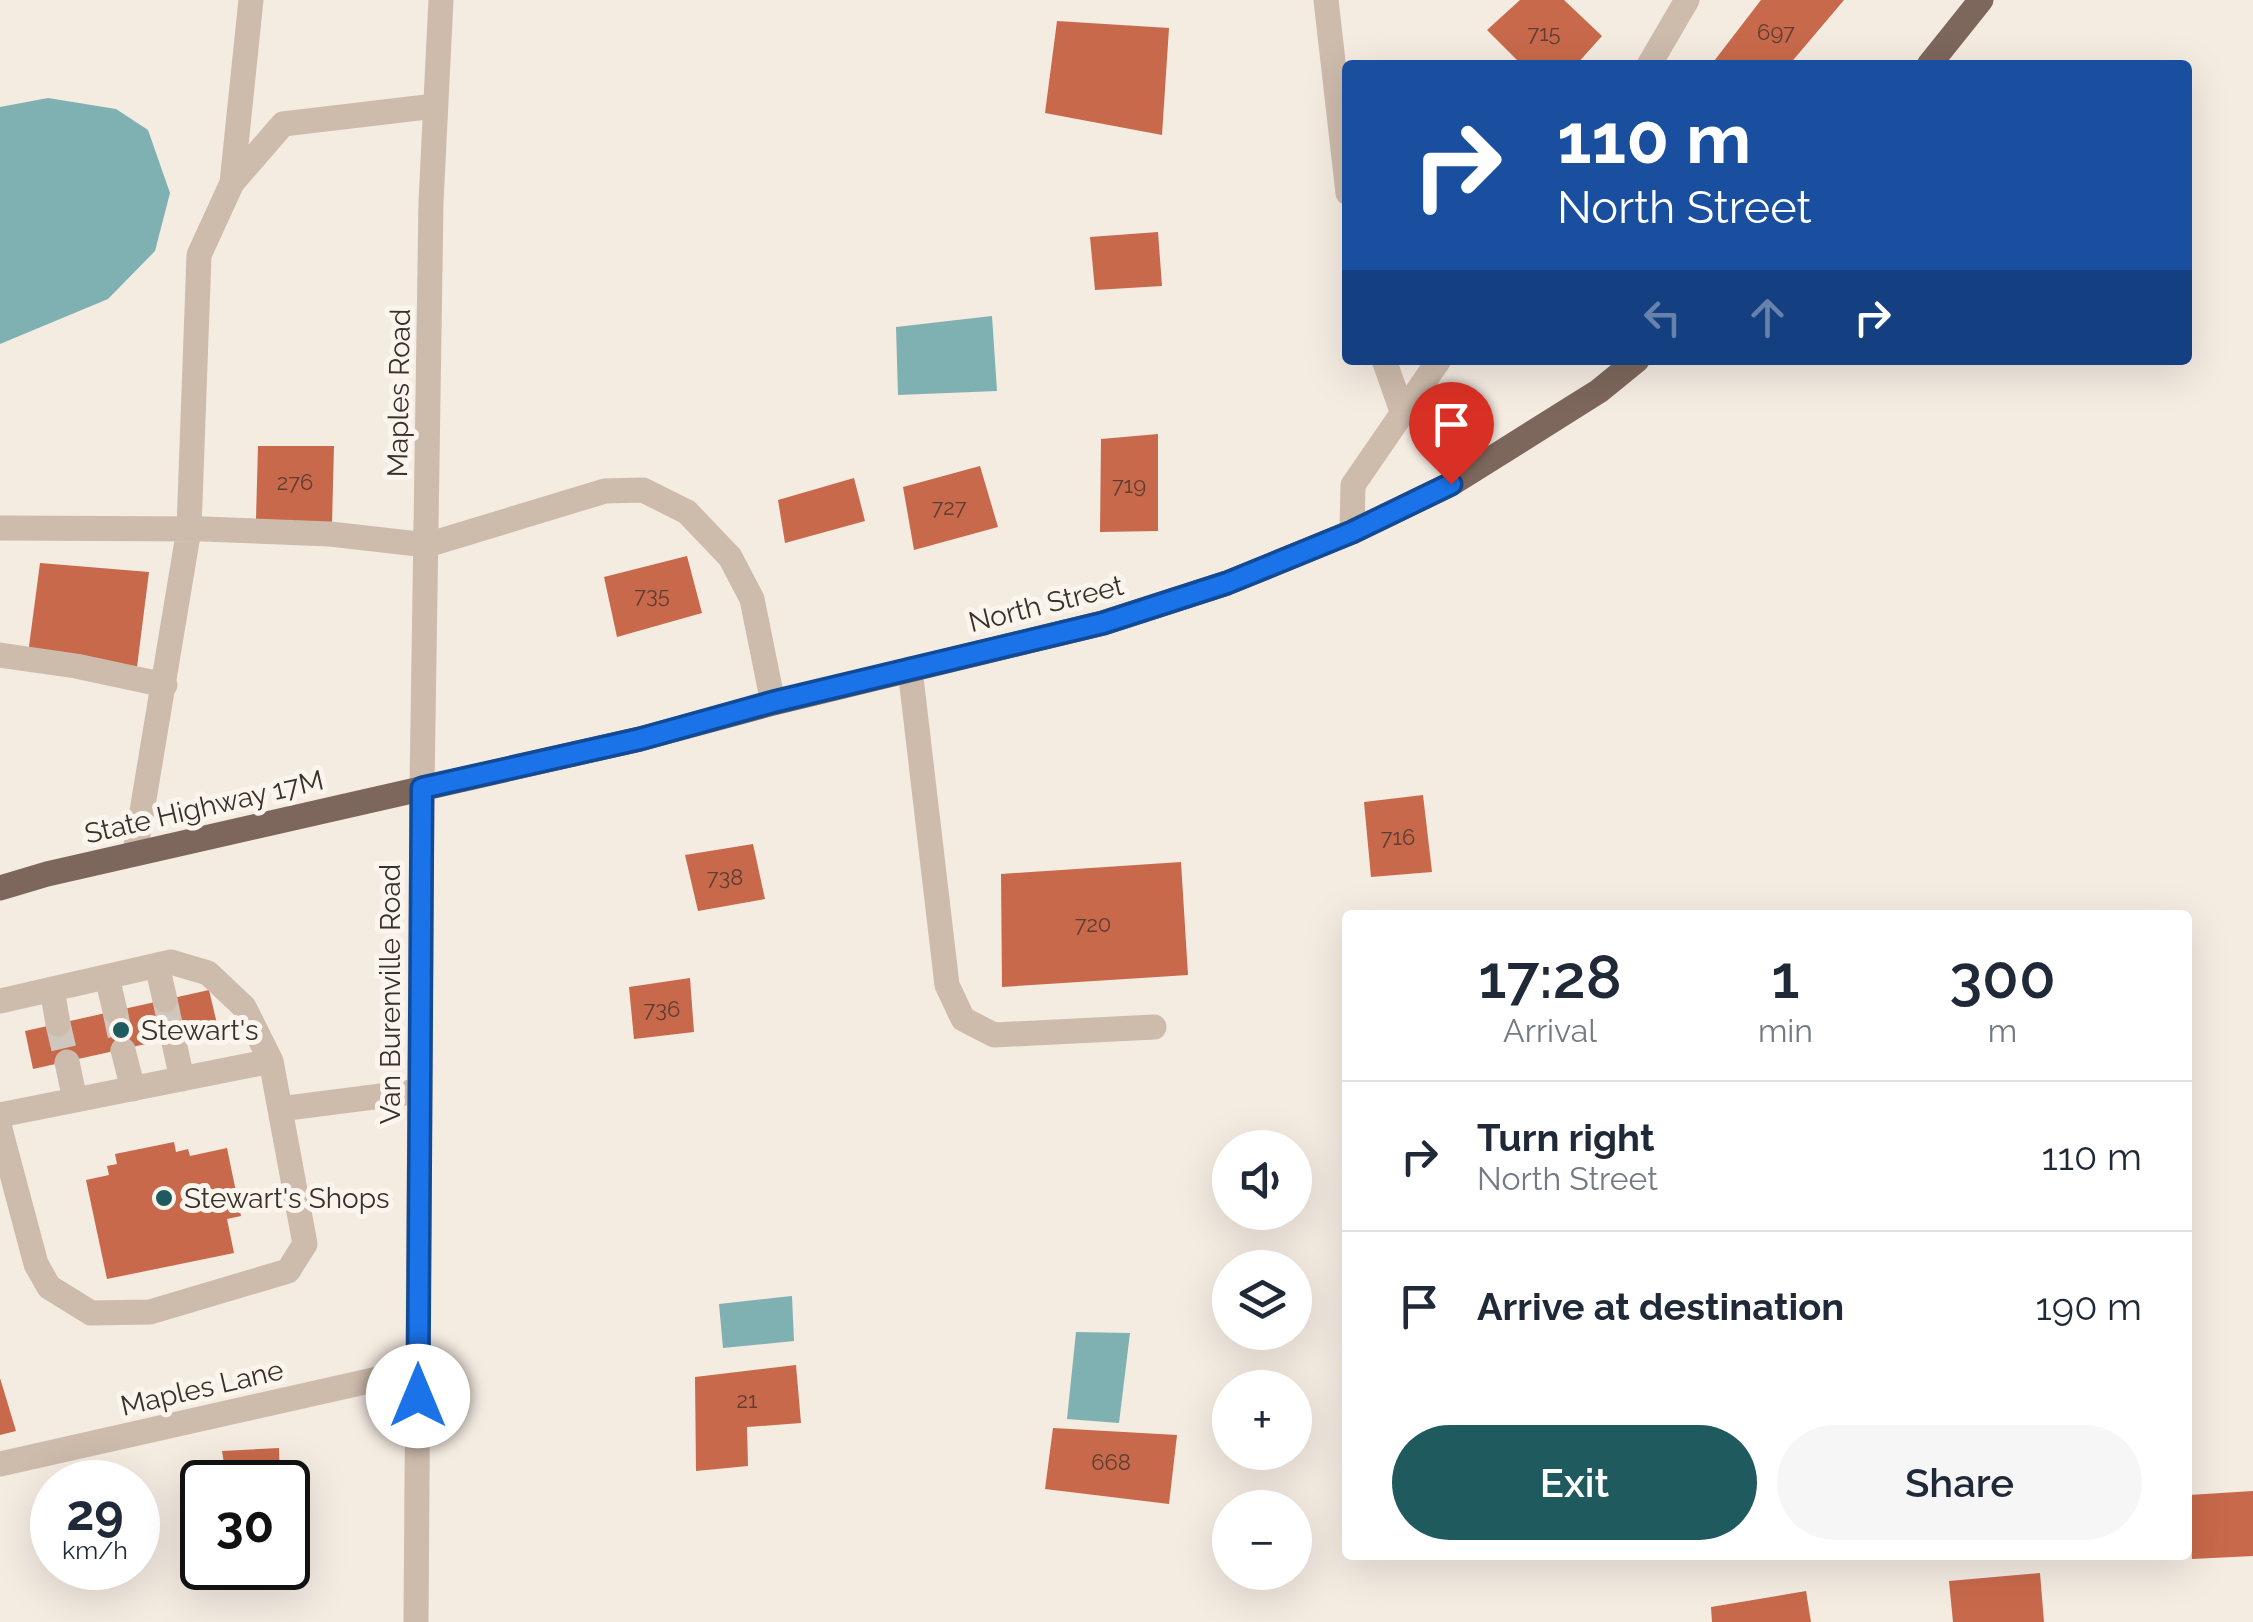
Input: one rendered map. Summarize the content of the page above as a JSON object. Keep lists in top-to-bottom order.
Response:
{
  "streets": {
    "main road": ["North Street", "State Highway 17M"],
    "street": ["Maples Road", "Van Burenville Road", "Maples Lane"]
  },
  "crossings": [
    ["Maples Road", "North Street"],
    ["Maples Road", "State Highway 17M"],
    ["Maples Road", "Van Burenville Road"],
    ["North Street", "State Highway 17M"],
    ["North Street", "Van Burenville Road"],
    ["State Highway 17M", "Van Burenville Road"],
    ["Van Burenville Road", "Maples Lane"]
  ],
  "places": ["Stewart's", "Stewart's Shops"],
  "house_numbers": [
    "697",
    "715",
    "276",
    "719",
    "727",
    "735",
    "716",
    "738",
    "720",
    "736",
    "21",
    "668"
  ],
  "page": {
    "turn": ["110 m", "North Street"],
    "eta": [
      "17:28",
      "Arrival",
      "1",
      "min",
      "300",
      "m"
    ],
    "list": [
      {
        "name": "Turn right",
        "note": "North Street",
        "value": "110 m"
      },
      {
        "name": "Arrive at destination",
        "value": "190 m"
      }
    ],
    "map_buttons": ["+", "−"],
    "buttons": ["Exit", "Share"],
    "speed": "29 km/h",
    "limit": "30"
  }
}
